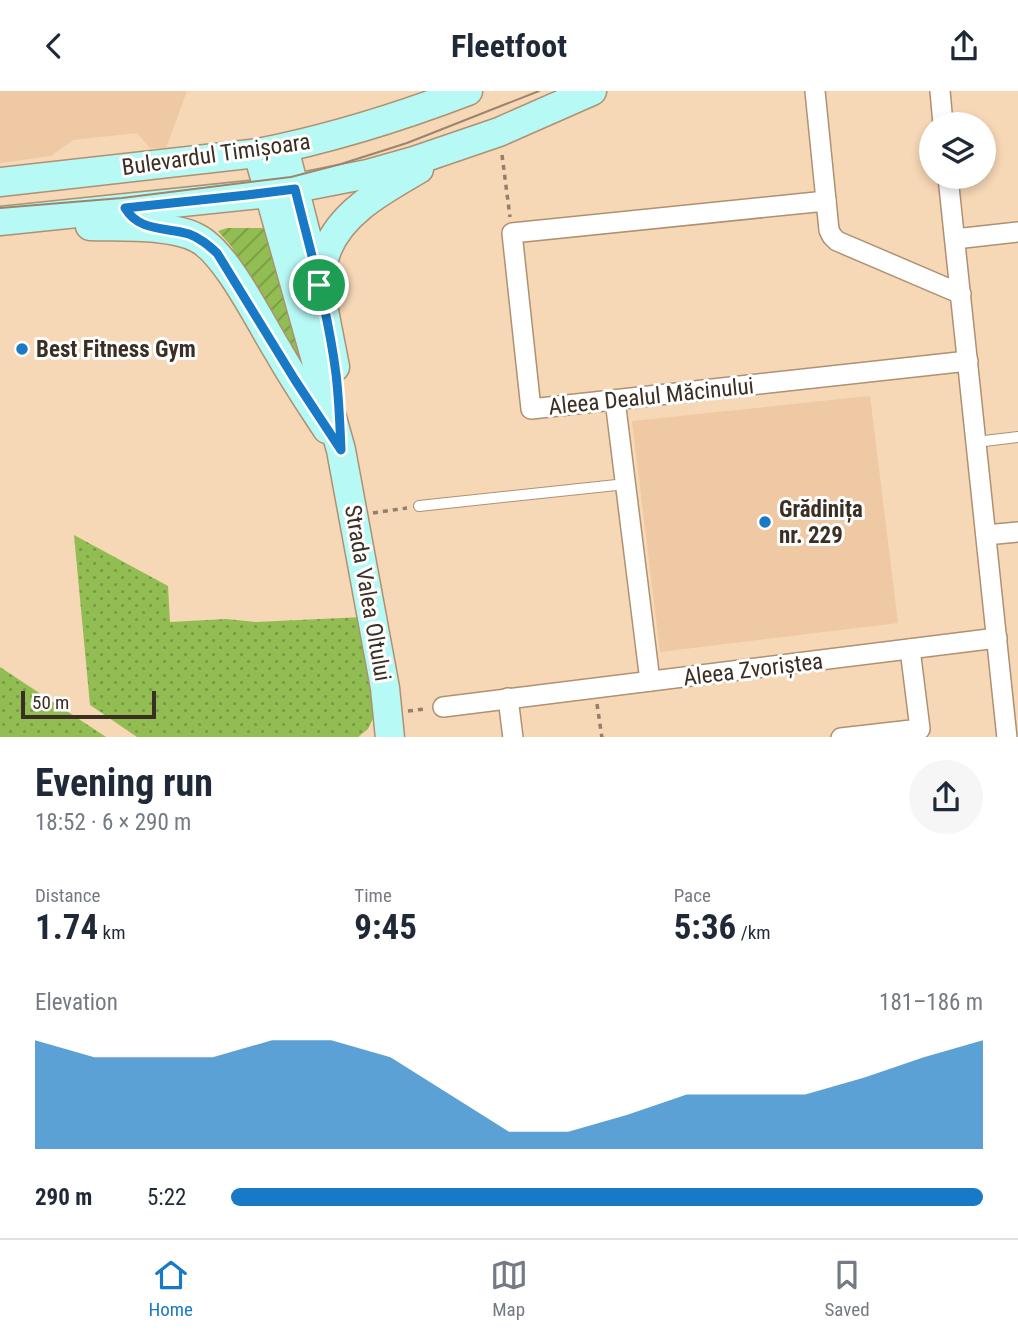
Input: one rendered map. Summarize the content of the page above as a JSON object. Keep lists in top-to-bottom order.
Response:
{
  "streets": {
    "main road": ["Bulevardul Timișoara", "Strada Valea Oltului"],
    "street": ["Aleea Dealul Măcinului", "Aleea Zvoriștea"]
  },
  "crossings": [
    ["Bulevardul Timișoara", "Strada Valea Oltului"]
  ],
  "places": ["Best Fitness Gym", "Grădinița nr. 229"],
  "scale_bar": "50 m",
  "page": {
    "header": "Fleetfoot",
    "scale": "50 m",
    "heading": ["Evening run", "18:52 · 6 × 290 m"],
    "stats": [
      ["Distance", "1.74 km"],
      ["Time", "9:45"],
      ["Pace", "5:36 /km"]
    ],
    "chart": ["Elevation", "181–186 m"],
    "list": [
      {
        "name": "290 m",
        "note": "5:22"
      }
    ],
    "tabs": ["Home", "Map", "Saved"]
  }
}
